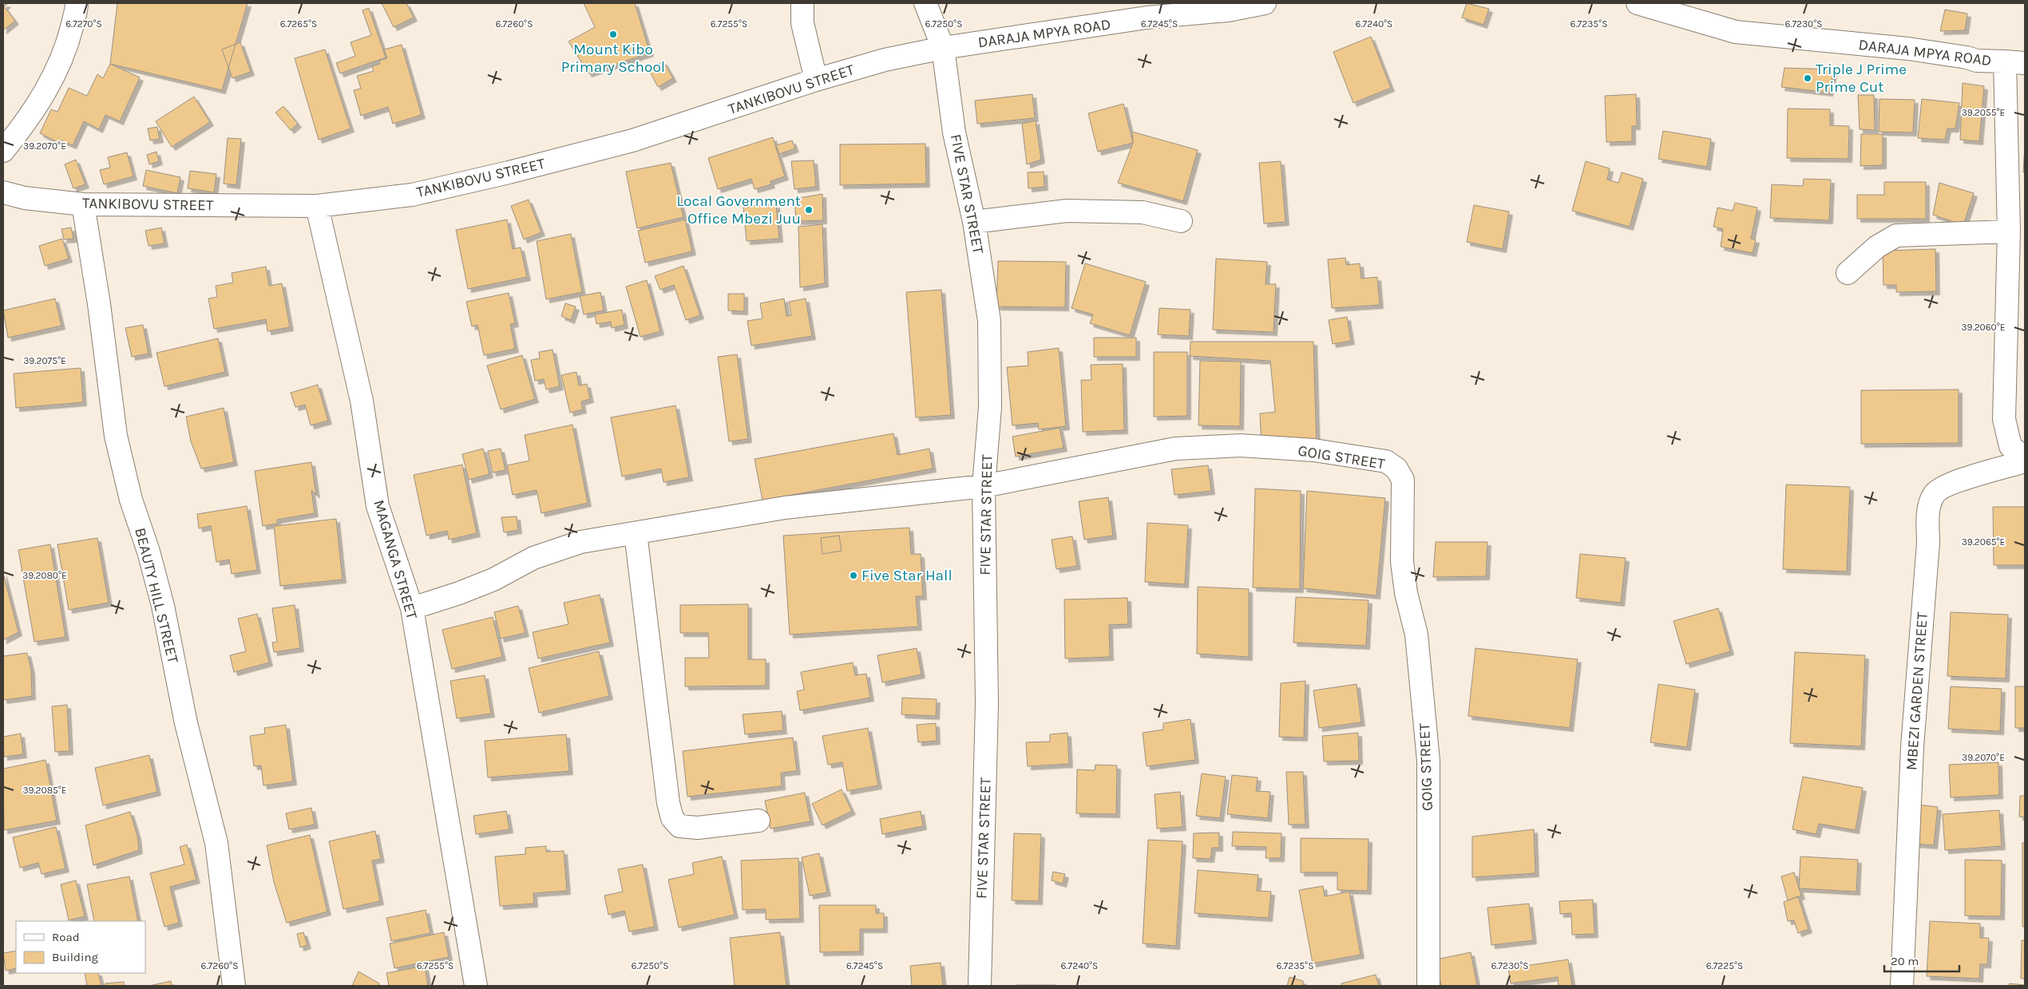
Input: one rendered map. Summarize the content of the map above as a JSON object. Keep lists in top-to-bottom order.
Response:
{
  "streets": {
    "street": [
      "DARAJA MPYA ROAD",
      "TANKIBOVU STREET",
      "FIVE STAR STREET",
      "GOIG STREET",
      "MAGANGA STREET",
      "BEAUTY HILL STREET",
      "MBEZI GARDEN STREET"
    ]
  },
  "crossings": [
    ["DARAJA MPYA ROAD", "TANKIBOVU STREET"],
    ["DARAJA MPYA ROAD", "FIVE STAR STREET"],
    ["TANKIBOVU STREET", "FIVE STAR STREET"],
    ["TANKIBOVU STREET", "MAGANGA STREET"],
    ["TANKIBOVU STREET", "BEAUTY HILL STREET"],
    ["FIVE STAR STREET", "GOIG STREET"],
    ["GOIG STREET", "MAGANGA STREET"]
  ],
  "places": [
    "Mount Kibo Primary School",
    "Triple J Prime Prime Cut",
    "Local Government Office Mbezi Juu",
    "Five Star Hall"
  ],
  "legend": ["Road", "Building"],
  "scale_bar": "20 m",
  "coordinates": [
    "6.7270°S",
    "6.7265°S",
    "6.7260°S",
    "6.7255°S",
    "6.7250°S",
    "6.7245°S",
    "6.7240°S",
    "6.7235°S",
    "6.7230°S",
    "39.2055°E",
    "39.2070°E",
    "39.2060°E",
    "39.2075°E",
    "39.2065°E",
    "39.2080°E",
    "39.2085°E",
    "6.7225°S"
  ]
}
